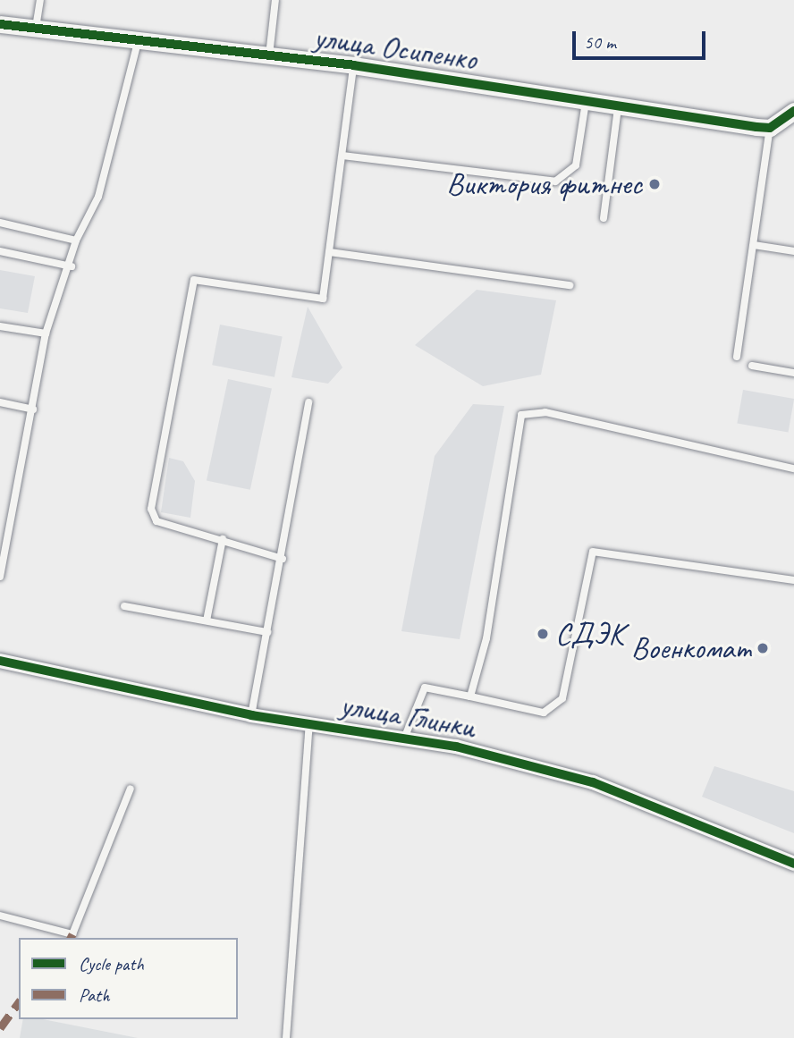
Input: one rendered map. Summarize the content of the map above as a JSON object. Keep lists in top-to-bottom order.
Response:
{
  "streets": {
    "street": ["улица Осипенко", "улица Глинки"]
  },
  "places": ["Виктория фитнес", "СДЭК", "Военкомат"],
  "legend": ["Cycle path", "Path"],
  "scale_bar": "50 m"
}
